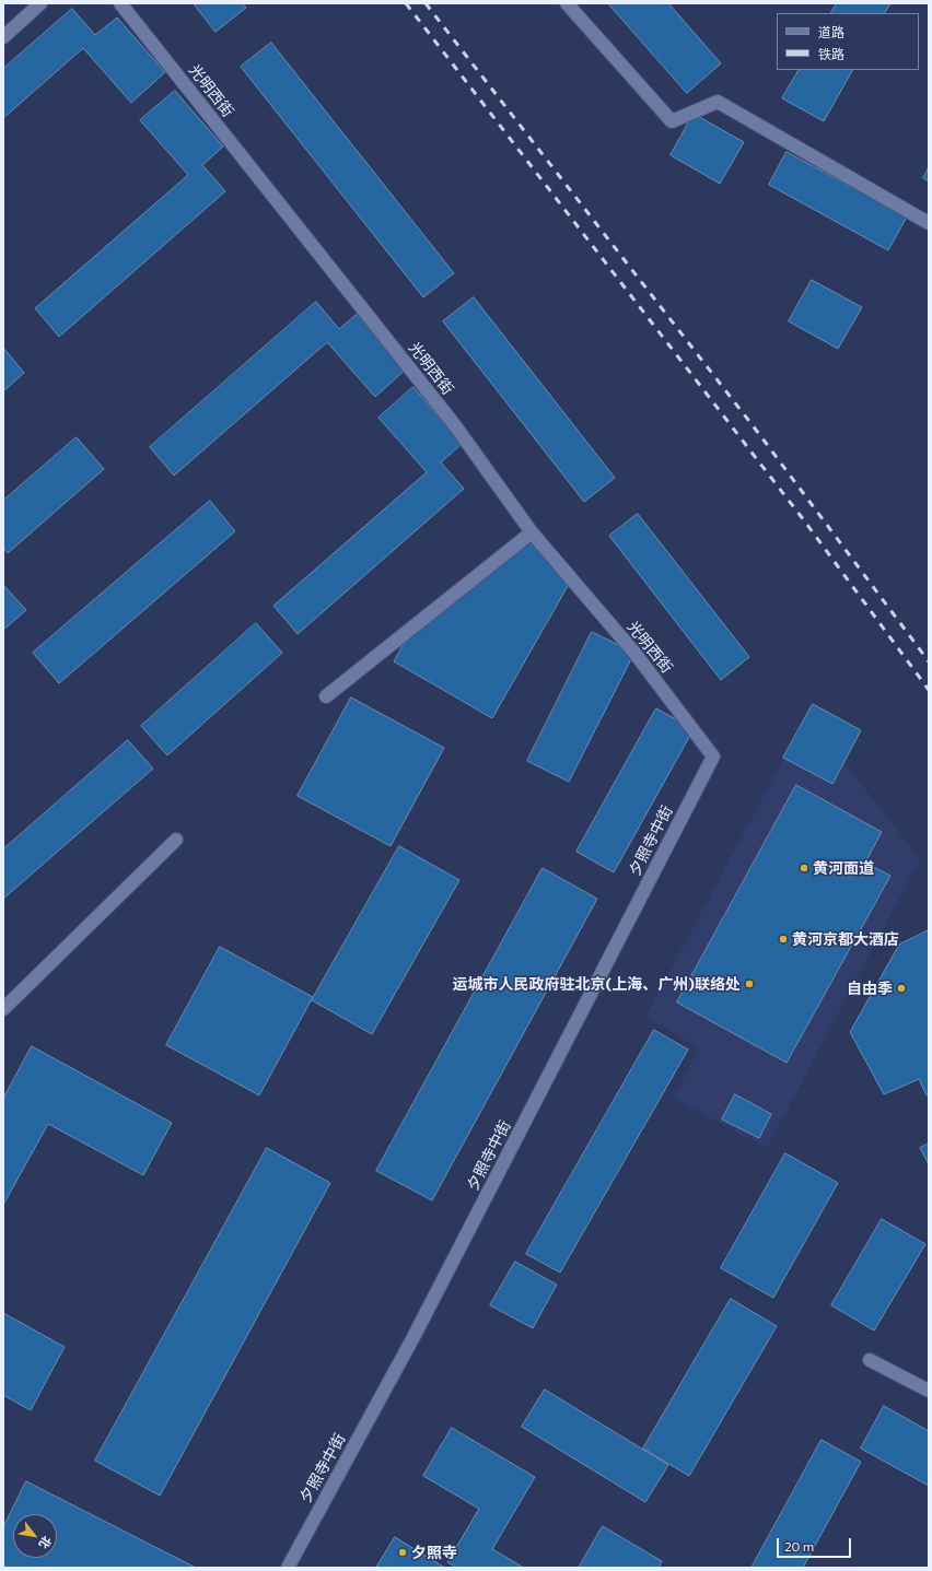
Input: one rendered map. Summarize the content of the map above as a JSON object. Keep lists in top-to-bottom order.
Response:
{
  "streets": {
    "street": ["光明西街", "夕照寺中街"]
  },
  "crossings": [
    ["光明西街", "夕照寺中街"]
  ],
  "places": [
    "黄河面道",
    "黄河京都大酒店",
    "运城市人民政府驻北京(上海、广州)联络处",
    "自由季",
    "夕照寺"
  ],
  "legend": ["道路", "铁路"],
  "scale_bar": "20 m",
  "north": "bottom right"
}
